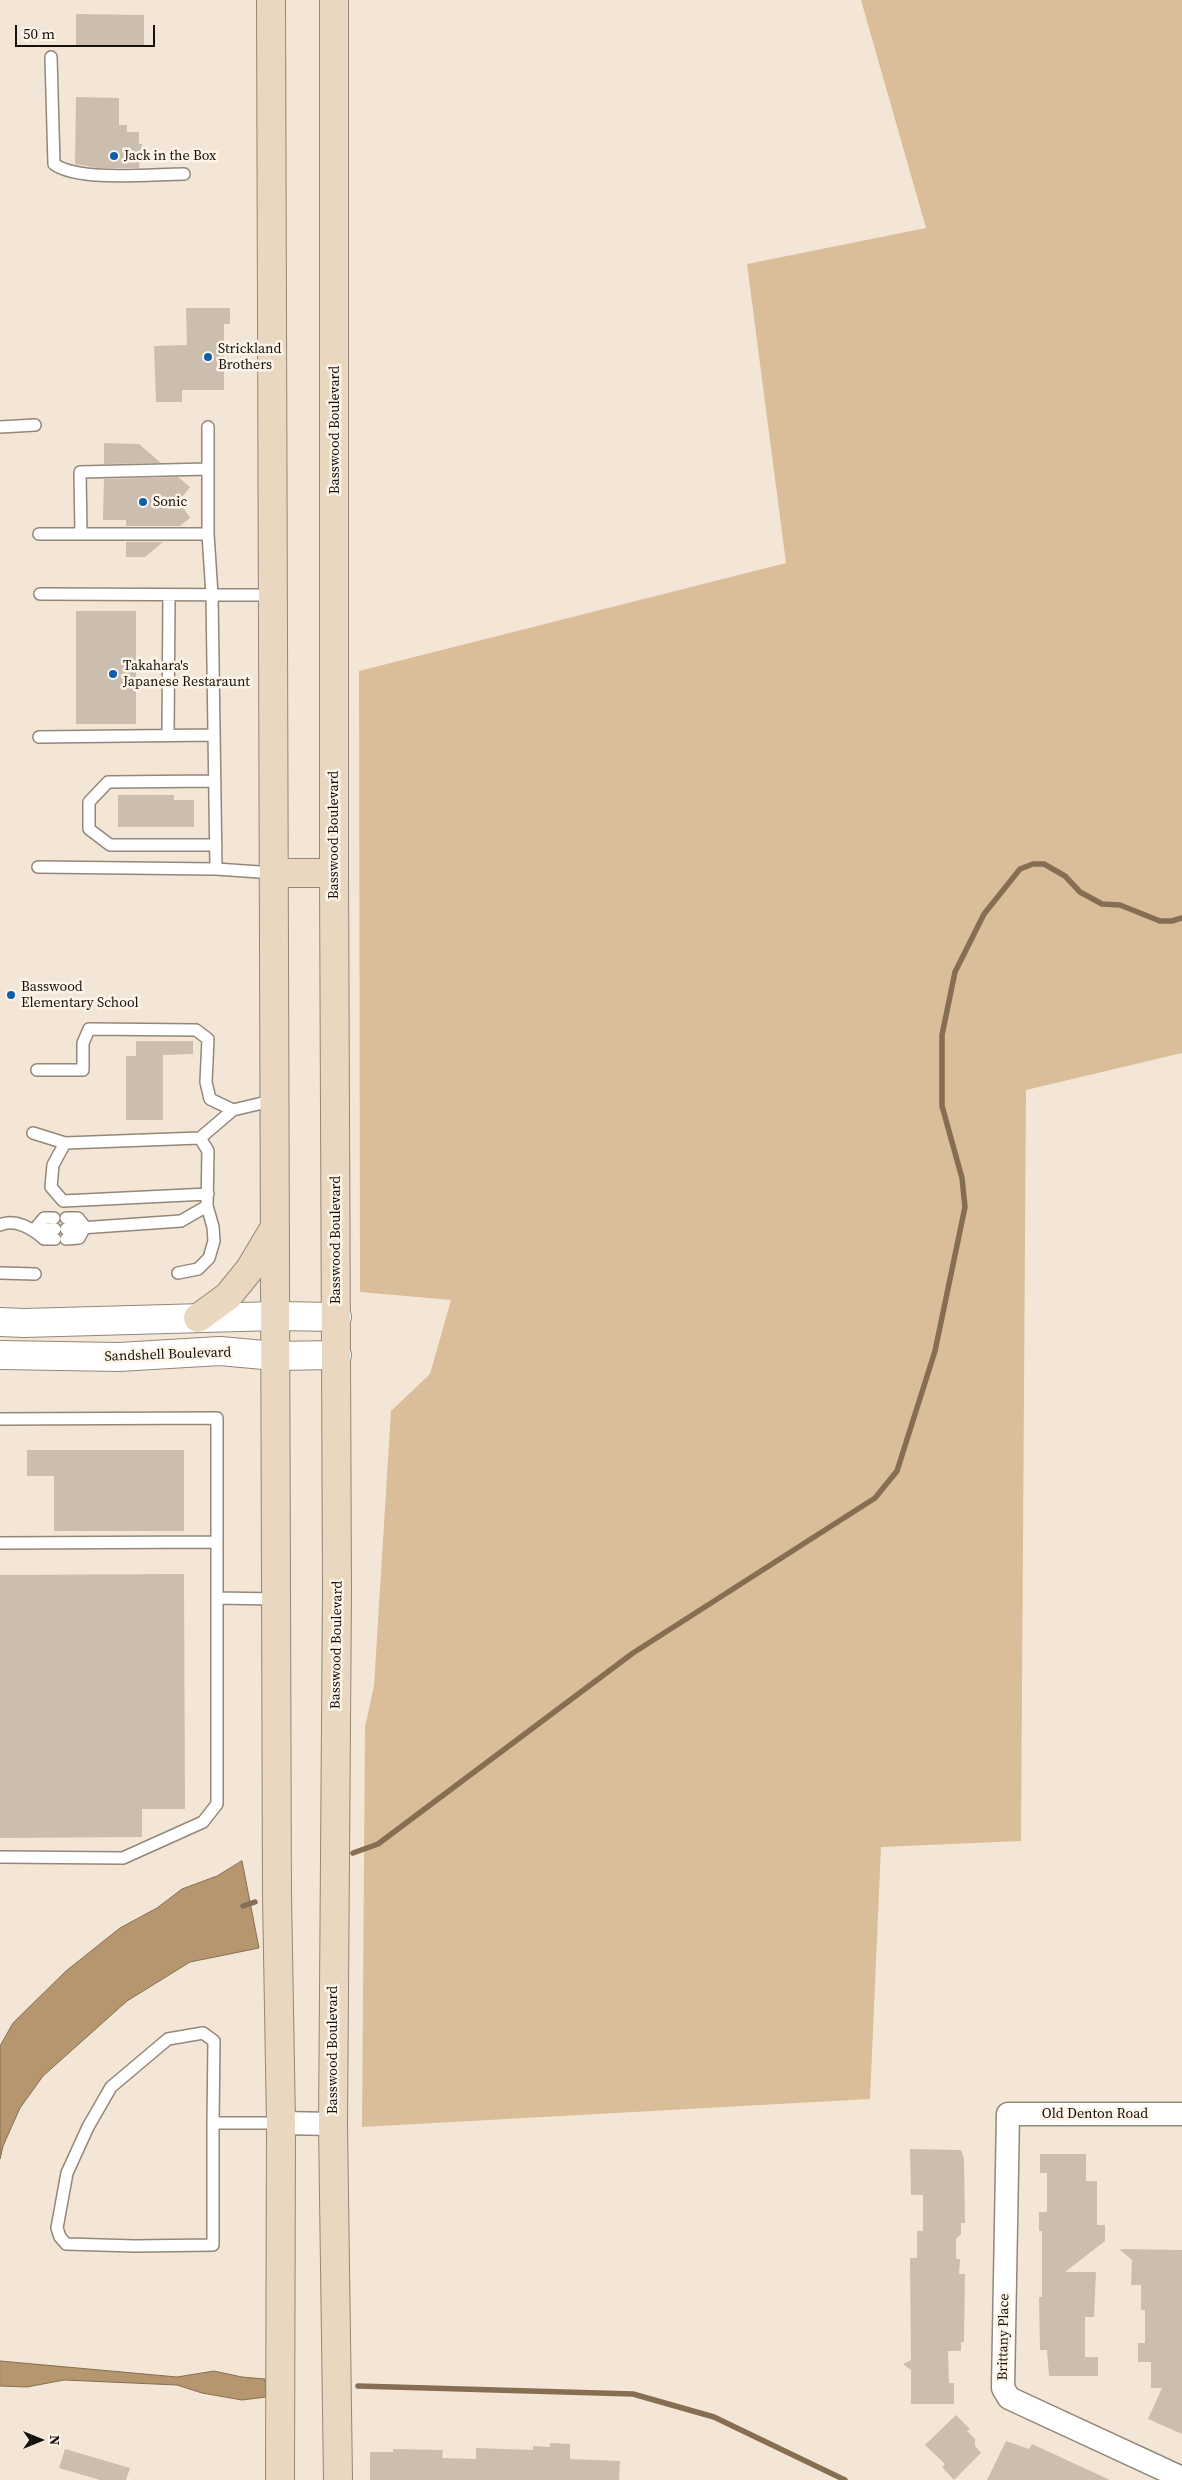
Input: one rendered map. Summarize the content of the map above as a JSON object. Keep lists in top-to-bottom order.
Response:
{
  "streets": {
    "main road": ["Basswood Boulevard"],
    "street": ["Sandshell Boulevard", "Old Denton Road", "Brittany Place"]
  },
  "crossings": [
    ["Basswood Boulevard", "Sandshell Boulevard"],
    ["Old Denton Road", "Brittany Place"]
  ],
  "places": [
    "Jack in the Box",
    "Strickland Brothers",
    "Sonic",
    "Takahara's Japanese Restaraunt",
    "Basswood Elementary School"
  ],
  "scale_bar": "50 m",
  "north": "right"
}
